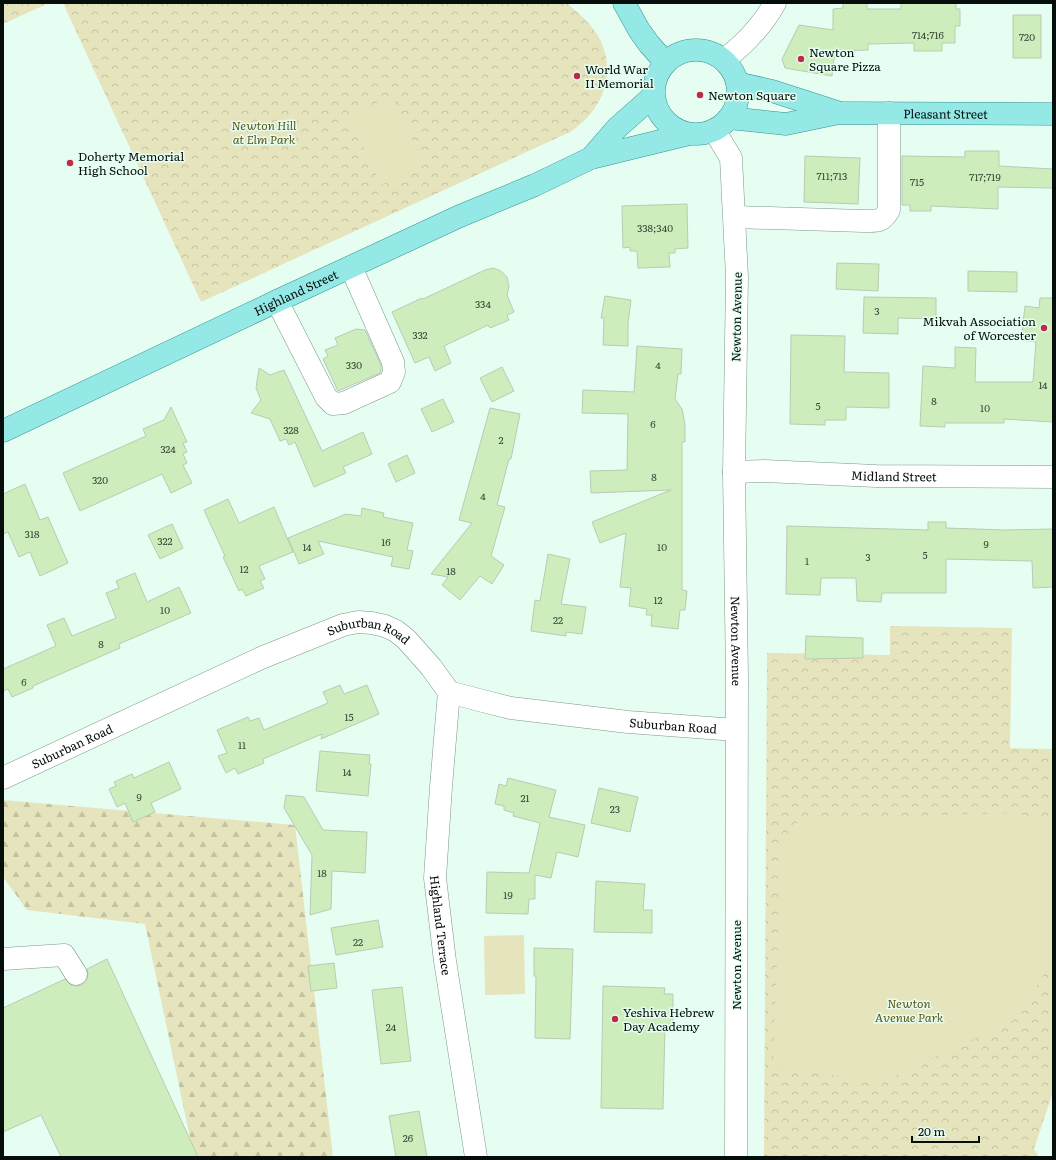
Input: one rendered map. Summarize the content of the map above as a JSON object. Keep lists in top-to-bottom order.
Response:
{
  "streets": {
    "main road": ["Pleasant Street", "Highland Street"],
    "street": [
      "Newton Avenue",
      "Midland Street",
      "Suburban Road",
      "Highland Terrace"
    ]
  },
  "crossings": [
    ["Pleasant Street", "Highland Street"],
    ["Pleasant Street", "Newton Avenue"],
    ["Highland Street", "Newton Avenue"],
    ["Newton Avenue", "Midland Street"],
    ["Newton Avenue", "Suburban Road"],
    ["Suburban Road", "Highland Terrace"]
  ],
  "parks": ["Newton Hill at Elm Park", "Newton Avenue Park"],
  "places": [
    "Newton Square Pizza",
    "World War II Memorial",
    "Newton Square",
    "Doherty Memorial High School",
    "Mikvah Association of Worcester",
    "Yeshiva Hebrew Day Academy"
  ],
  "house_numbers": [
    "714;716",
    "720",
    "711;713",
    "717;719",
    "715",
    "338;340",
    "334",
    "3",
    "332",
    "330",
    "4",
    "14",
    "8",
    "5",
    "10",
    "6",
    "328",
    "2",
    "324",
    "8",
    "320",
    "4",
    "318",
    "322",
    "16",
    "9",
    "14",
    "10",
    "5",
    "3",
    "1",
    "12",
    "18",
    "12",
    "10",
    "22",
    "8",
    "6",
    "15",
    "11",
    "14",
    "9",
    "21",
    "23",
    "18",
    "19",
    "22",
    "24",
    "26"
  ],
  "scale_bar": "20 m"
}
